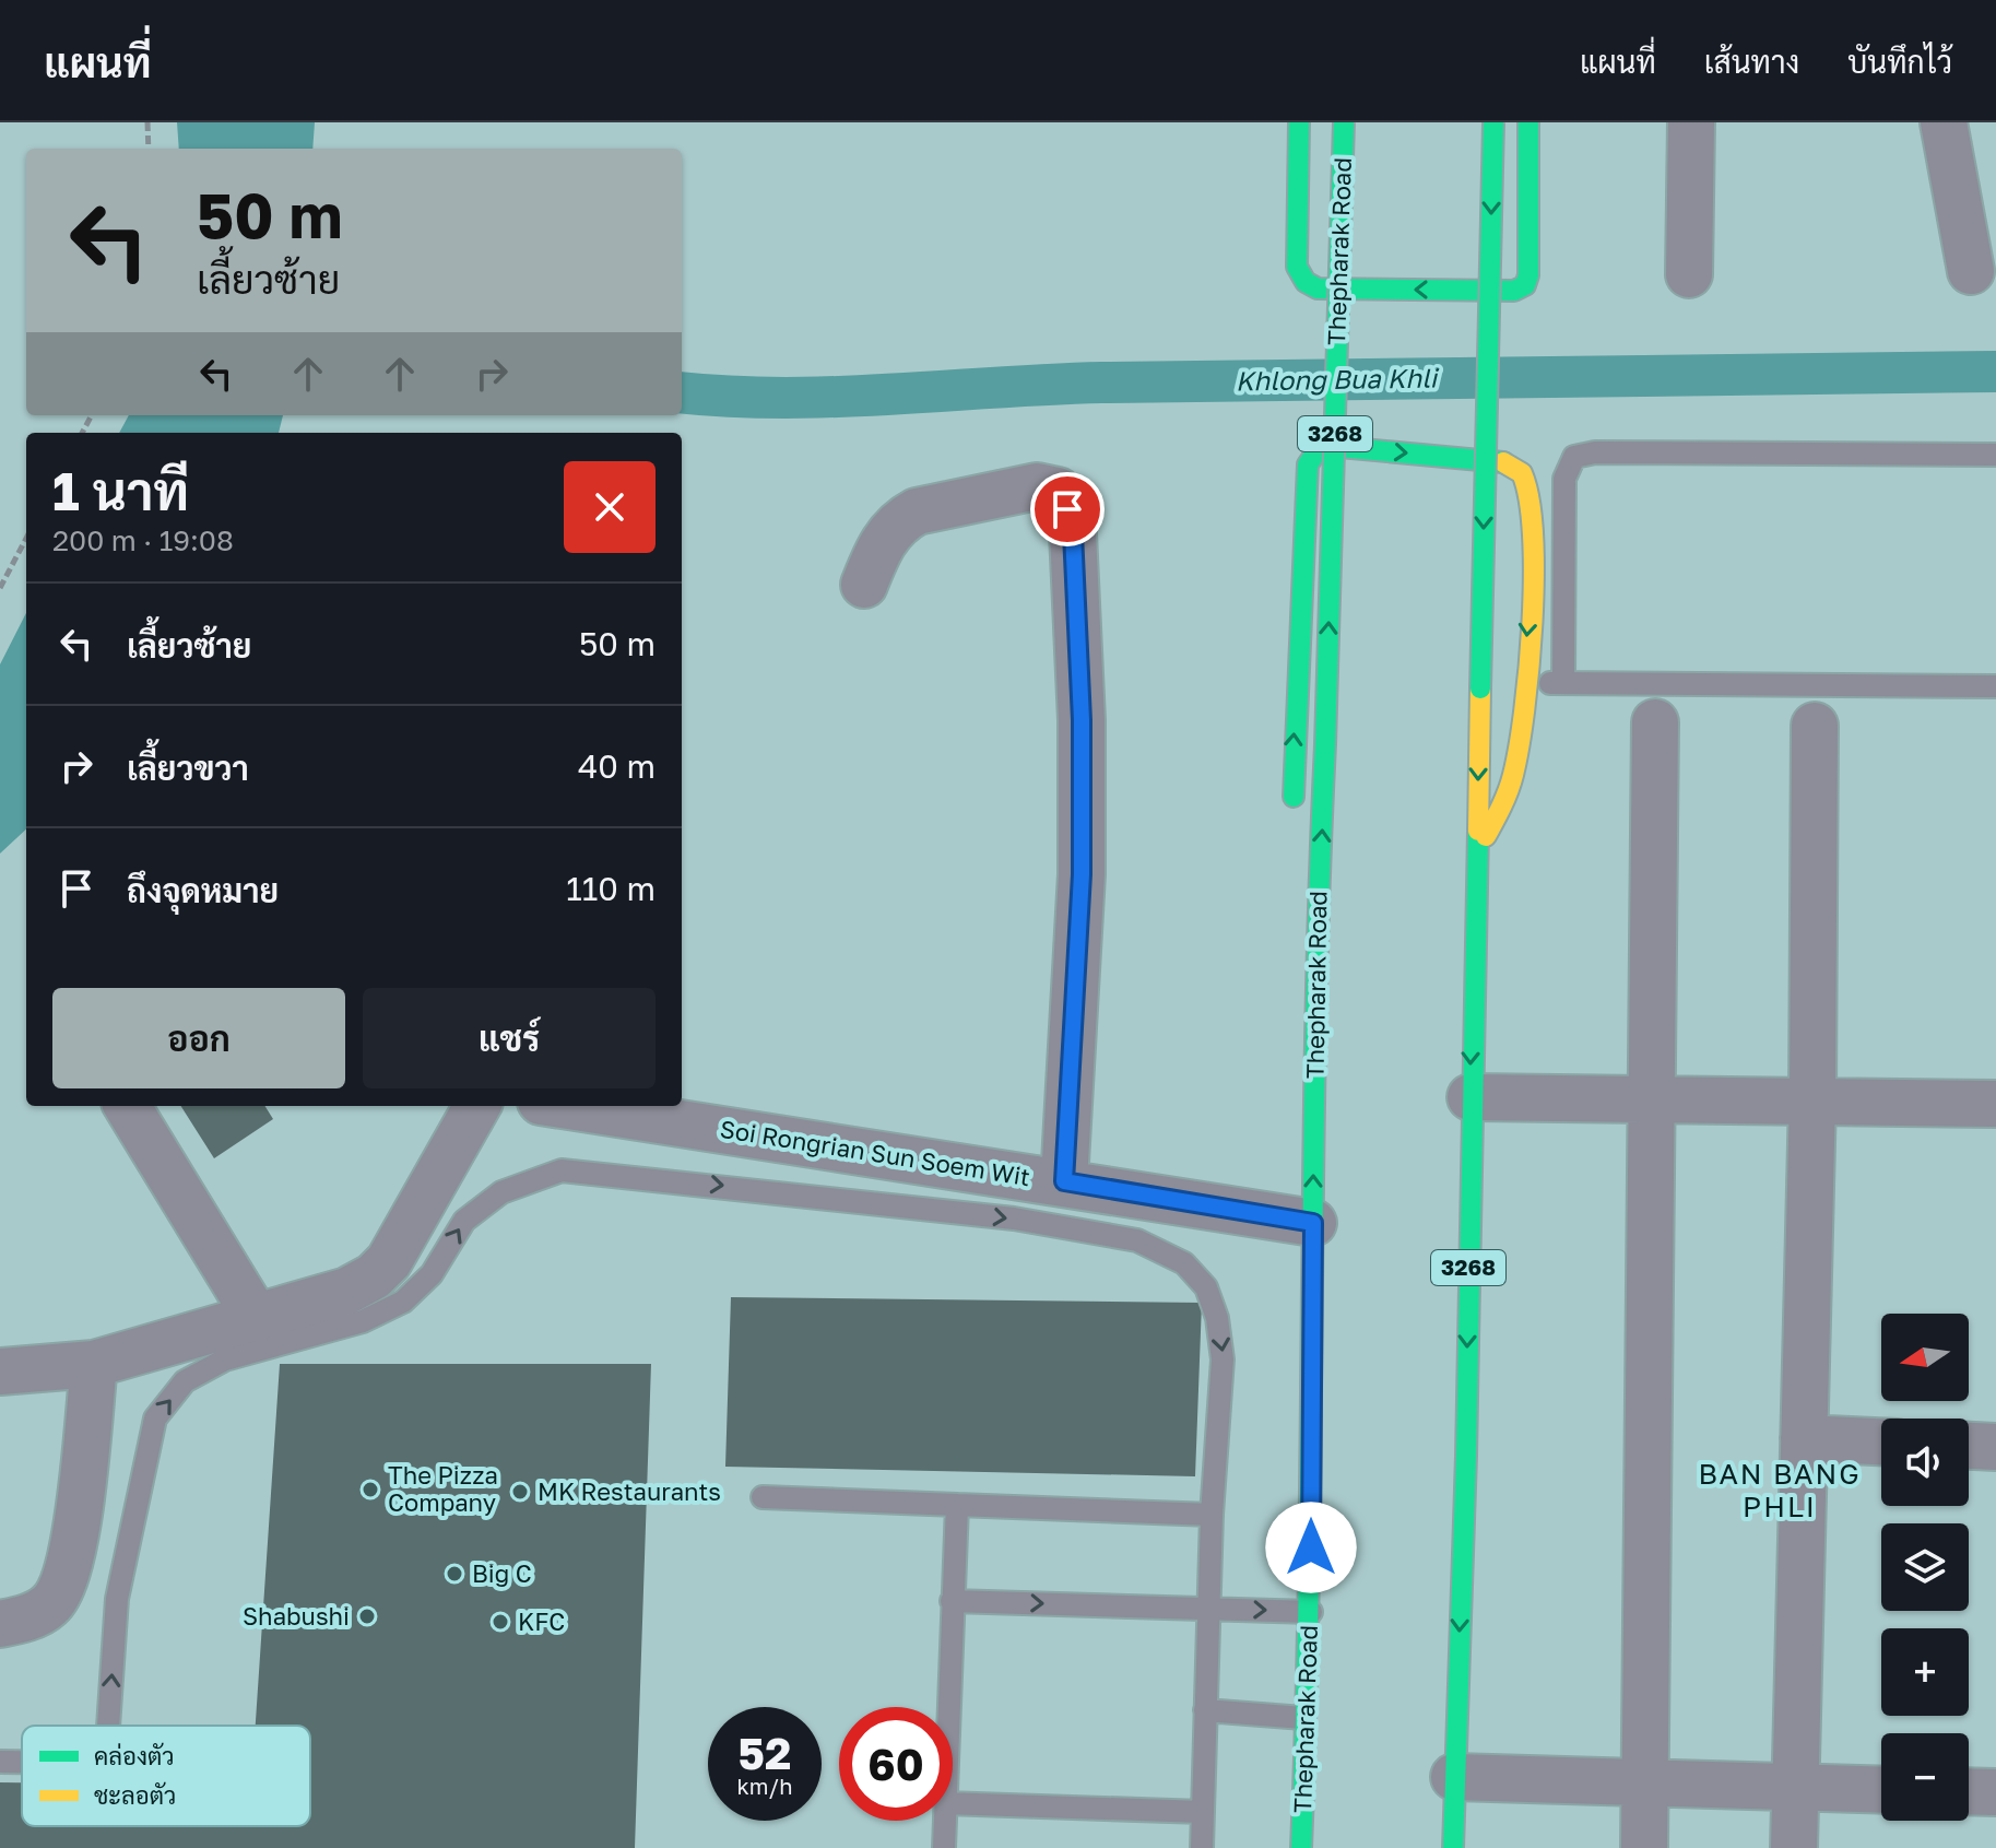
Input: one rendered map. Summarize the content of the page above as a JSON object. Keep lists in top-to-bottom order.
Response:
{
  "streets": {
    "main road": ["Thepharak Road", "3268"],
    "street": ["Soi Rongrian Sun Soem Wit"]
  },
  "crossings": [
    ["Thepharak Road", "Soi Rongrian Sun Soem Wit"]
  ],
  "districts": ["BAN BANG PHLI"],
  "water": ["Khlong Bua Khli"],
  "places": [
    "The Pizza Company",
    "MK Restaurants",
    "Big C",
    "Shabushi",
    "KFC"
  ],
  "legend": ["คล่องตัว", "ชะลอตัว"],
  "north": "left",
  "page": {
    "header": "แผนที่",
    "nav": ["แผนที่", "เส้นทาง", "บันทึกไว้"],
    "turn": ["50 m", "เลี้ยวซ้าย"],
    "heading": ["1 นาที", "200 m · 19:08"],
    "list": [
      {
        "name": "เลี้ยวซ้าย",
        "value": "50 m"
      },
      {
        "name": "เลี้ยวขวา",
        "value": "40 m"
      },
      {
        "name": "ถึงจุดหมาย",
        "value": "110 m"
      }
    ],
    "buttons": ["ออก", "แชร์"],
    "map_buttons": ["+", "−"],
    "speed": "52 km/h",
    "limit": "60"
  }
}
